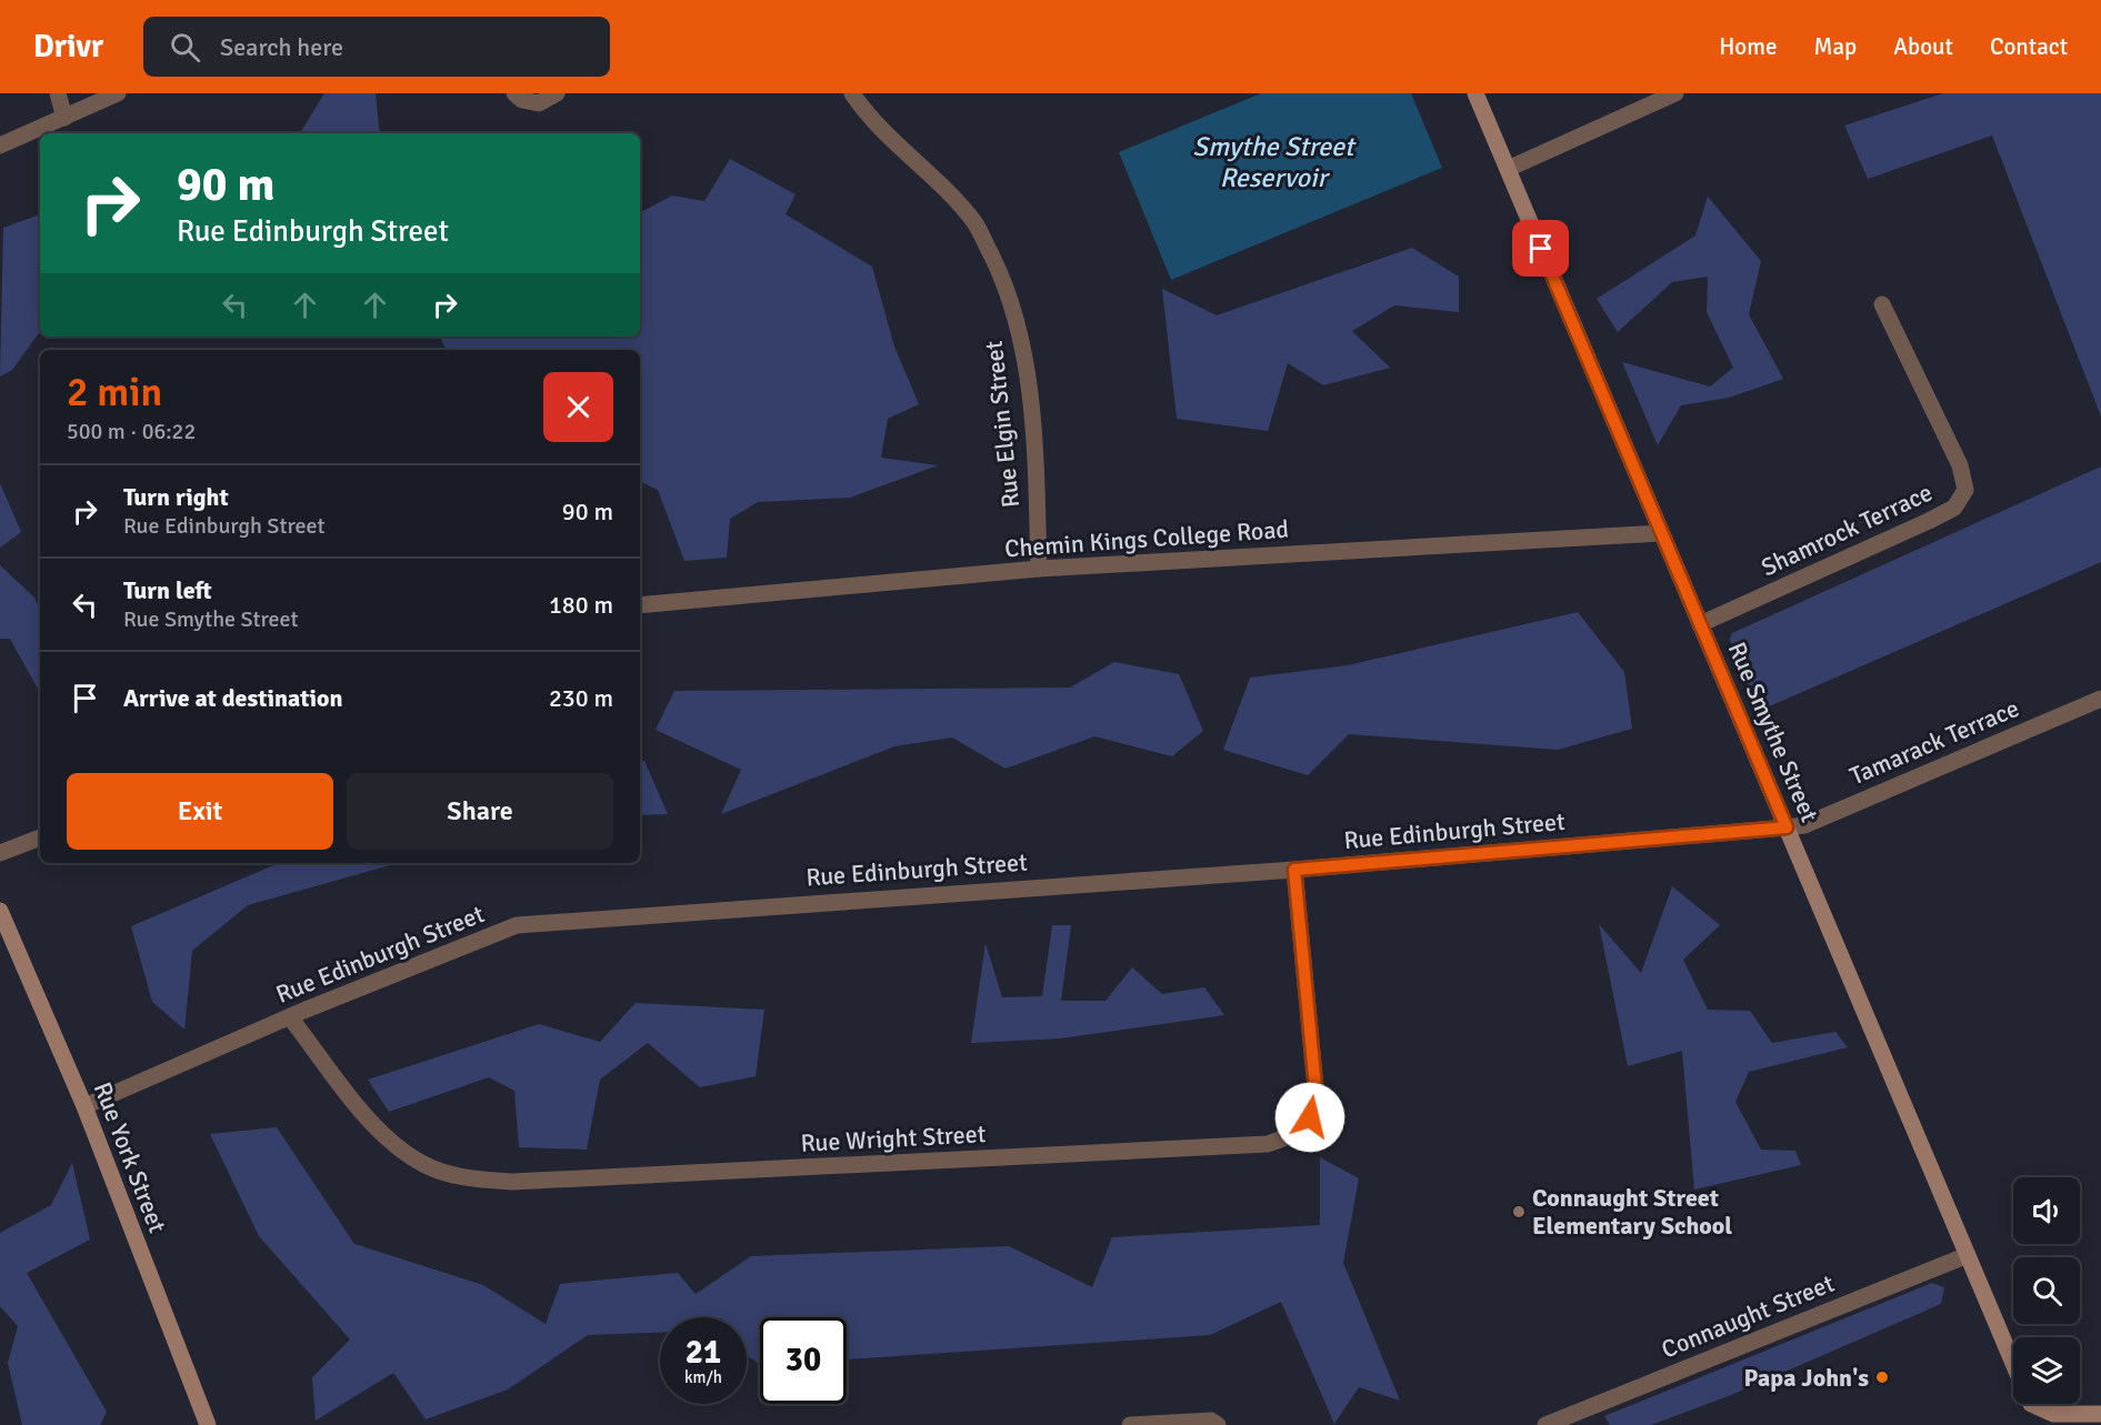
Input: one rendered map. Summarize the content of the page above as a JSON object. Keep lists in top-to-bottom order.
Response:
{
  "streets": {
    "main road": ["Rue Smythe Street", "Rue York Street"],
    "street": [
      "Rue Elgin Street",
      "Shamrock Terrace",
      "Chemin Kings College Road",
      "Tamarack Terrace",
      "Rue Edinburgh Street",
      "Rue Wright Street",
      "Connaught Street"
    ]
  },
  "crossings": [
    ["Rue Elgin Street", "Chemin Kings College Road"],
    ["Shamrock Terrace", "Rue Smythe Street"],
    ["Chemin Kings College Road", "Rue Smythe Street"],
    ["Rue Smythe Street", "Tamarack Terrace"],
    ["Rue Smythe Street", "Rue Edinburgh Street"],
    ["Rue Smythe Street", "Connaught Street"],
    ["Tamarack Terrace", "Rue Edinburgh Street"],
    ["Rue Edinburgh Street", "Rue Wright Street"],
    ["Rue Edinburgh Street", "Rue York Street"]
  ],
  "water": ["Smythe Street Reservoir"],
  "places": ["Connaught Street Elementary School", "Papa John's"],
  "page": {
    "header": "Drivr",
    "search": "Search here",
    "nav": [
      "Home",
      "Map",
      "About",
      "Contact"
    ],
    "turn": ["90 m", "Rue Edinburgh Street"],
    "heading": ["2 min", "500 m · 06:22"],
    "list": [
      {
        "name": "Turn right",
        "note": "Rue Edinburgh Street",
        "value": "90 m"
      },
      {
        "name": "Turn left",
        "note": "Rue Smythe Street",
        "value": "180 m"
      },
      {
        "name": "Arrive at destination",
        "value": "230 m"
      }
    ],
    "buttons": ["Exit", "Share"],
    "speed": "21 km/h",
    "limit": "30"
  }
}
